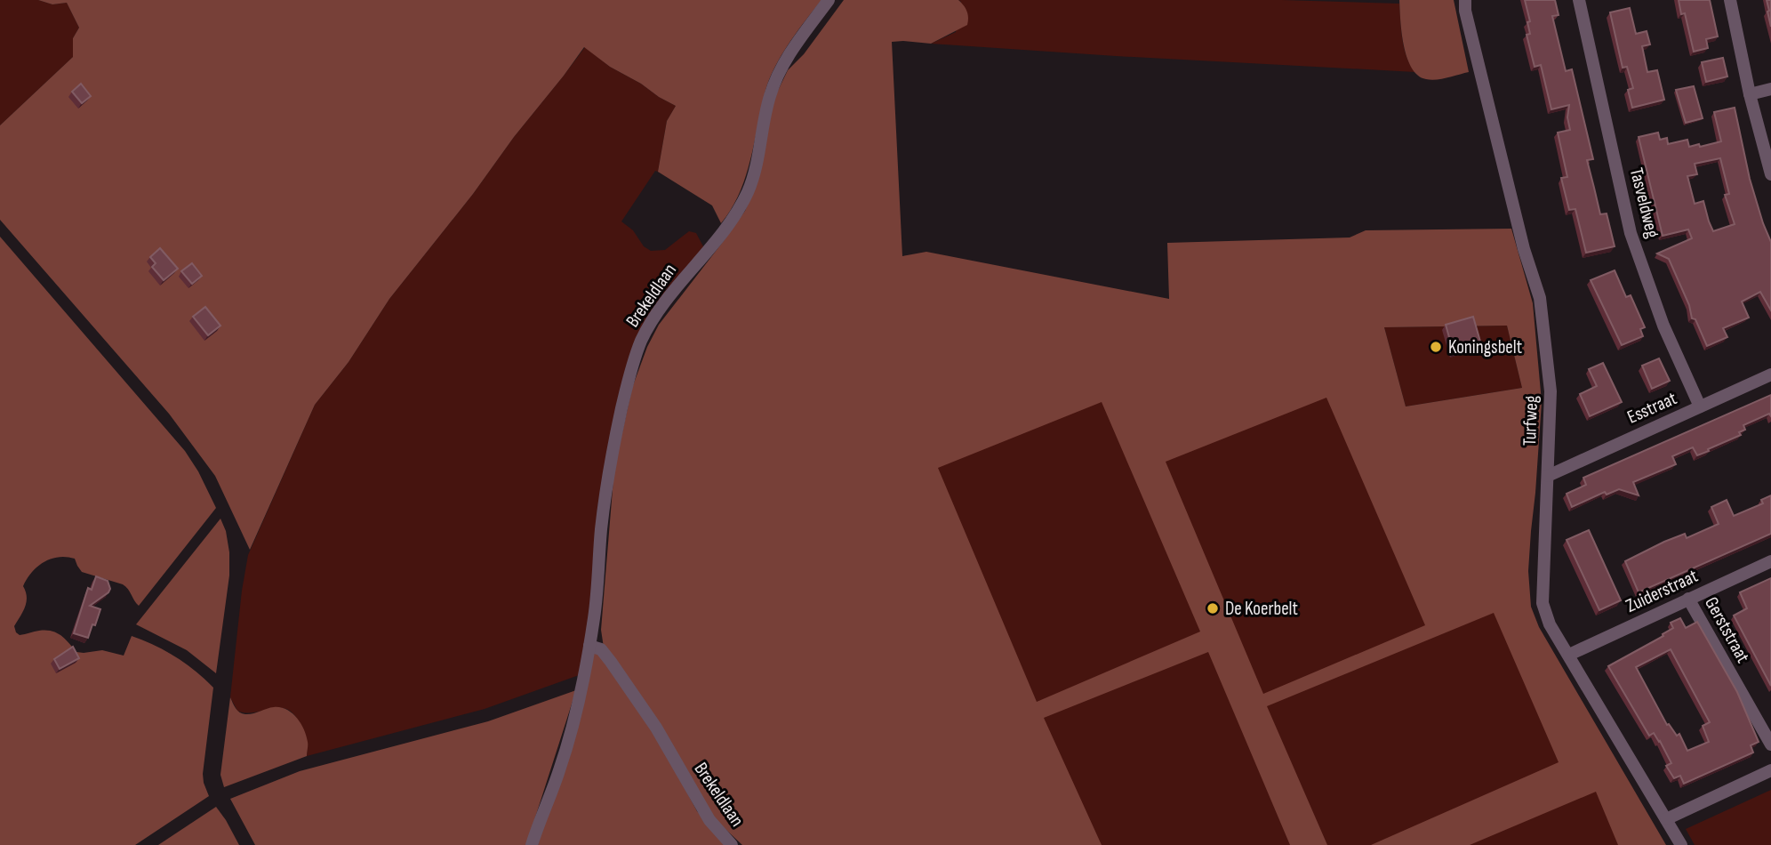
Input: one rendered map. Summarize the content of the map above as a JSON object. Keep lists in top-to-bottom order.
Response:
{
  "streets": {
    "street": [
      "Tasveldweg",
      "Brekeldlaan",
      "Esstraat",
      "Turfweg",
      "Zuiderstraat",
      "Gerststraat"
    ]
  },
  "crossings": [
    ["Tasveldweg", "Esstraat"],
    ["Esstraat", "Turfweg"],
    ["Turfweg", "Zuiderstraat"],
    ["Zuiderstraat", "Gerststraat"]
  ],
  "places": ["Koningsbelt", "De Koerbelt"]
}
